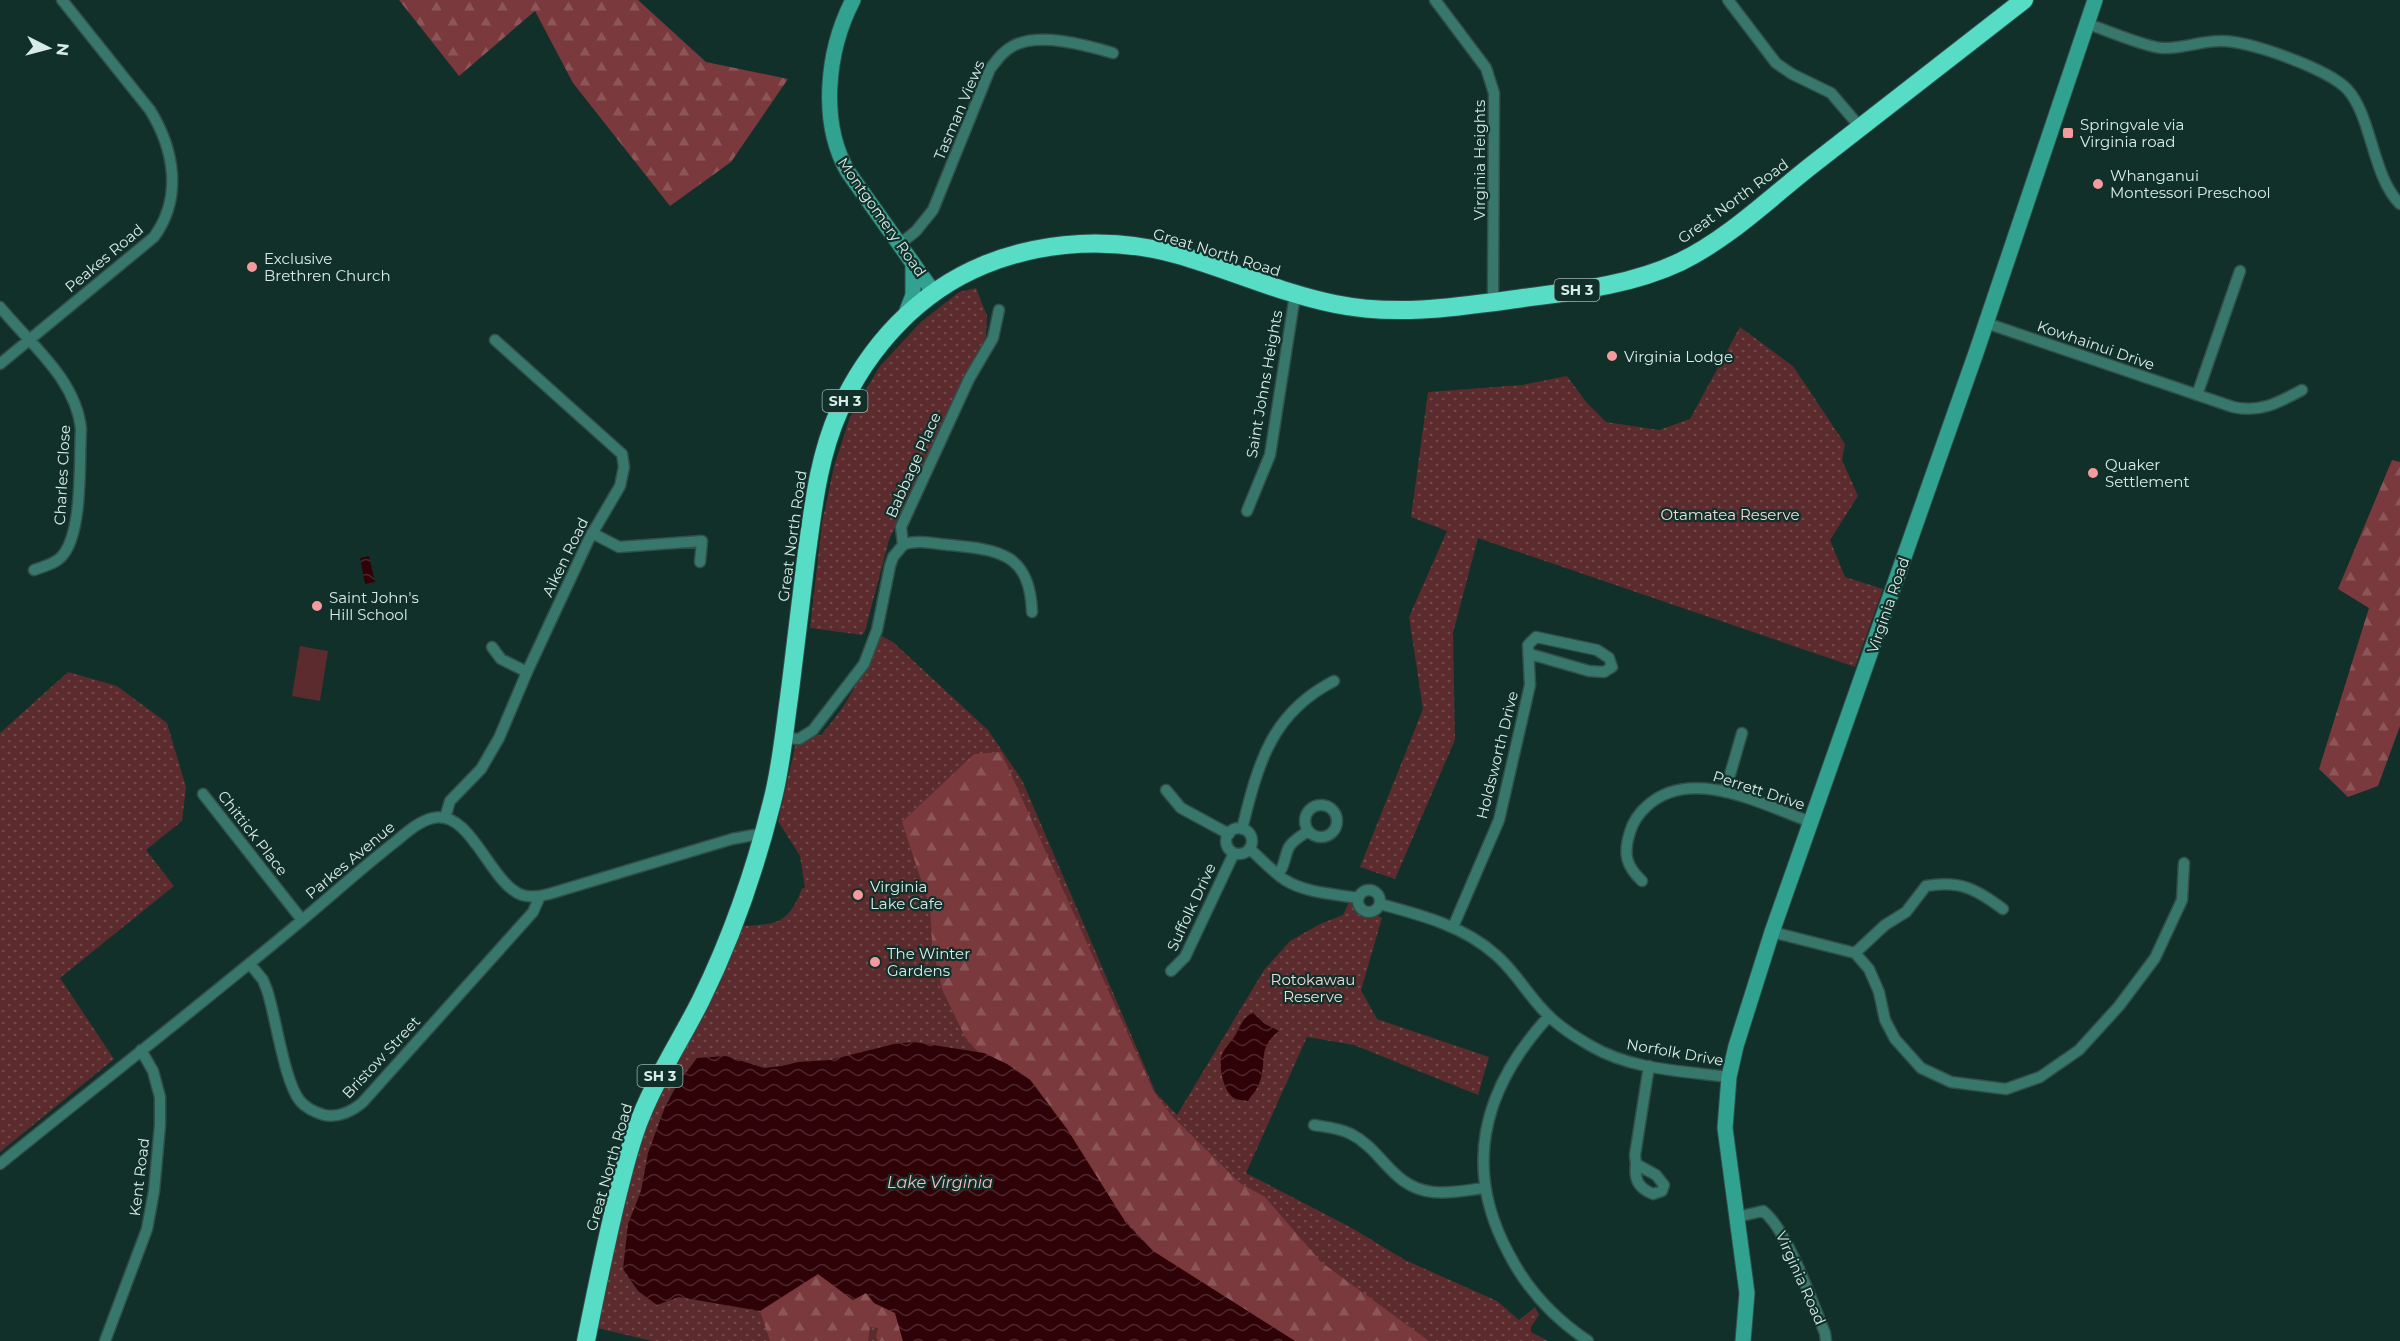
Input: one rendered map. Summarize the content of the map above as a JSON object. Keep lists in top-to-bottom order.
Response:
{
  "streets": {
    "highway": ["Great North Road", "SH 3"],
    "street": [
      "Tasman Views",
      "Virginia Heights",
      "Montgomery Road",
      "Peakes Road",
      "Kowhainui Drive",
      "Saint Johns Heights",
      "Babbage Place",
      "Charles Close",
      "Aiken Road",
      "Virginia Road",
      "Holdsworth Drive",
      "Perrett Drive",
      "Chittick Place",
      "Parkes Avenue",
      "Suffolk Drive",
      "Norfolk Drive",
      "Bristow Street",
      "Kent Road"
    ]
  },
  "crossings": [
    ["Tasman Views", "Montgomery Road"],
    ["Virginia Heights", "Great North Road"],
    ["Great North Road", "Montgomery Road"],
    ["Great North Road", "Saint Johns Heights"],
    ["Great North Road", "Babbage Place"],
    ["Peakes Road", "Charles Close"],
    ["Kowhainui Drive", "Virginia Road"],
    ["Aiken Road", "Parkes Avenue"],
    ["Virginia Road", "Perrett Drive"],
    ["Virginia Road", "Norfolk Drive"],
    ["Holdsworth Drive", "Norfolk Drive"],
    ["Chittick Place", "Parkes Avenue"],
    ["Parkes Avenue", "Bristow Street"],
    ["Parkes Avenue", "Kent Road"],
    ["Suffolk Drive", "Norfolk Drive"]
  ],
  "water": ["Lake Virginia"],
  "parks": ["Otamatea Reserve", "Rotokawau Reserve"],
  "places": {
    "transit": ["Springvale via Virginia road"],
    "other": [
      "Whanganui Montessori Preschool",
      "Exclusive Brethren Church",
      "Virginia Lodge",
      "Quaker Settlement",
      "Saint John's Hill School",
      "Virginia Lake Cafe",
      "The Winter Gardens"
    ]
  },
  "north": "right"
}
